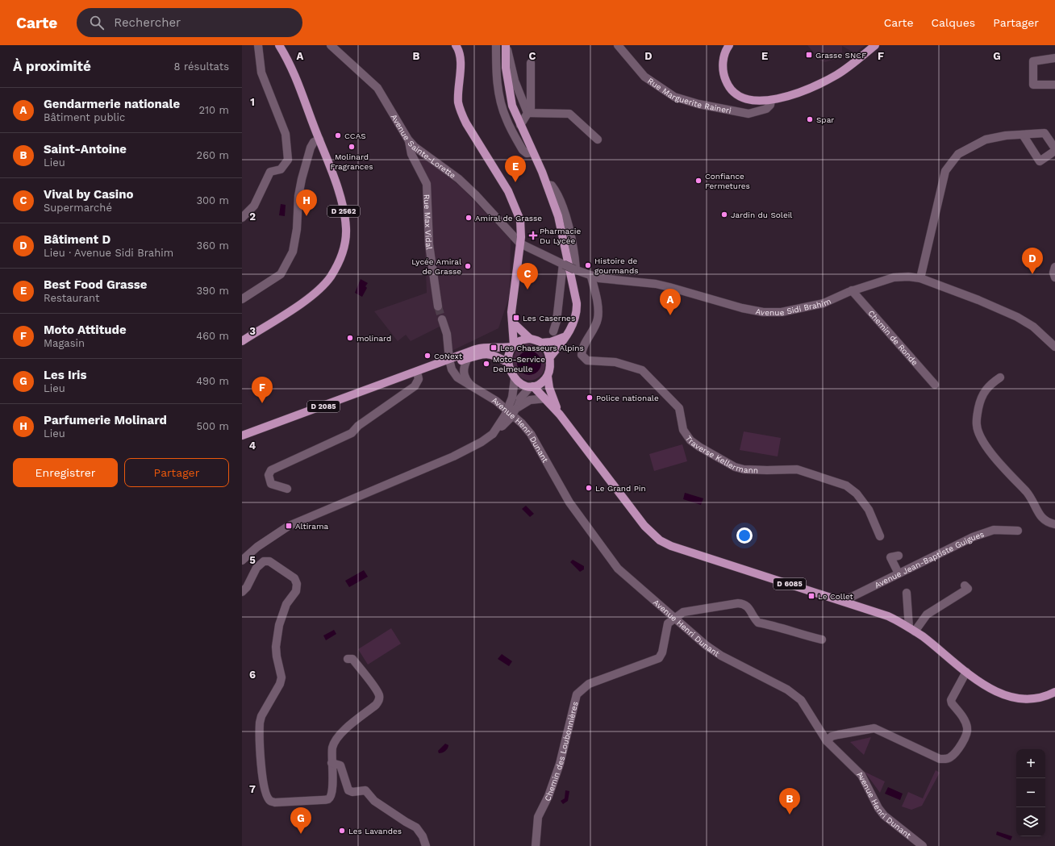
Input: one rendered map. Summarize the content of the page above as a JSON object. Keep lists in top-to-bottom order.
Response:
{
  "streets": {
    "main road": ["D 2562", "D 2085", "D 6085"],
    "street": [
      "Rue Marguerite Raineri",
      "Avenue Sainte-Lorette",
      "Rue Max Vidal",
      "Avenue Sidi Brahim",
      "Chemin de Ronde",
      "Avenue Henri Dunant",
      "Traverse Kellermann",
      "Avenue Jean-Baptiste Guigues",
      "Chemin des Loubonnières"
    ]
  },
  "crossings": [
    ["Avenue Sainte-Lorette", "Rue Max Vidal"],
    ["Avenue Sainte-Lorette", "Avenue Sidi Brahim"],
    ["Avenue Sidi Brahim", "Chemin de Ronde"],
    ["Avenue Sidi Brahim", "Traverse Kellermann"],
    ["D 2085", "Avenue Henri Dunant"],
    ["D 2085", "D 6085"],
    ["Avenue Henri Dunant", "Chemin des Loubonnières"],
    ["Avenue Jean-Baptiste Guigues", "D 6085"]
  ],
  "places": {
    "transit": [
      "Grasse SNCF",
      "Les Casernes",
      "Les Chasseurs Alpins",
      "Altirama",
      "Le Collet"
    ],
    "other": [
      "Spar",
      "CCAS",
      "Molinard Fragrances",
      "Confiance Fermetures",
      "Jardin du Soleil",
      "Amiral de Grasse",
      "Histoire de gourmands",
      "Lycée Amiral de Grasse",
      "molinard",
      "CoNext",
      "Moto-Service Delmeulle",
      "Police nationale",
      "Le Grand Pin",
      "Les Lavandes"
    ],
    "health": ["Pharmacie Du Lycée"]
  },
  "page": {
    "header": "Carte",
    "search": "Rechercher",
    "nav": ["Carte", "Calques", "Partager"],
    "heading": ["À proximité", "8 résultats"],
    "list": [
      {
        "mark": "A",
        "name": "Gendarmerie nationale",
        "note": "Bâtiment public",
        "value": "210 m"
      },
      {
        "mark": "B",
        "name": "Saint-Antoine",
        "note": "Lieu",
        "value": "260 m"
      },
      {
        "mark": "C",
        "name": "Vival by Casino",
        "note": "Supermarché",
        "value": "300 m"
      },
      {
        "mark": "D",
        "name": "Bâtiment D",
        "note": "Lieu · Avenue Sidi Brahim",
        "value": "360 m"
      },
      {
        "mark": "E",
        "name": "Best Food Grasse",
        "note": "Restaurant",
        "value": "390 m"
      },
      {
        "mark": "F",
        "name": "Moto Attitude",
        "note": "Magasin",
        "value": "460 m"
      },
      {
        "mark": "G",
        "name": "Les Iris",
        "note": "Lieu",
        "value": "490 m"
      },
      {
        "mark": "H",
        "name": "Parfumerie Molinard",
        "note": "Lieu",
        "value": "500 m"
      }
    ],
    "pins": [
      "E",
      "H",
      "D",
      "C",
      "A",
      "F",
      "B",
      "G"
    ],
    "buttons": ["Enregistrer", "Partager"],
    "map_buttons": ["+", "−"]
  },
  "grid": {
    "columns": [
      "A",
      "B",
      "C",
      "D",
      "E",
      "F",
      "G"
    ],
    "rows": [
      "1",
      "2",
      "3",
      "4",
      "5",
      "6",
      "7"
    ]
  }
}
